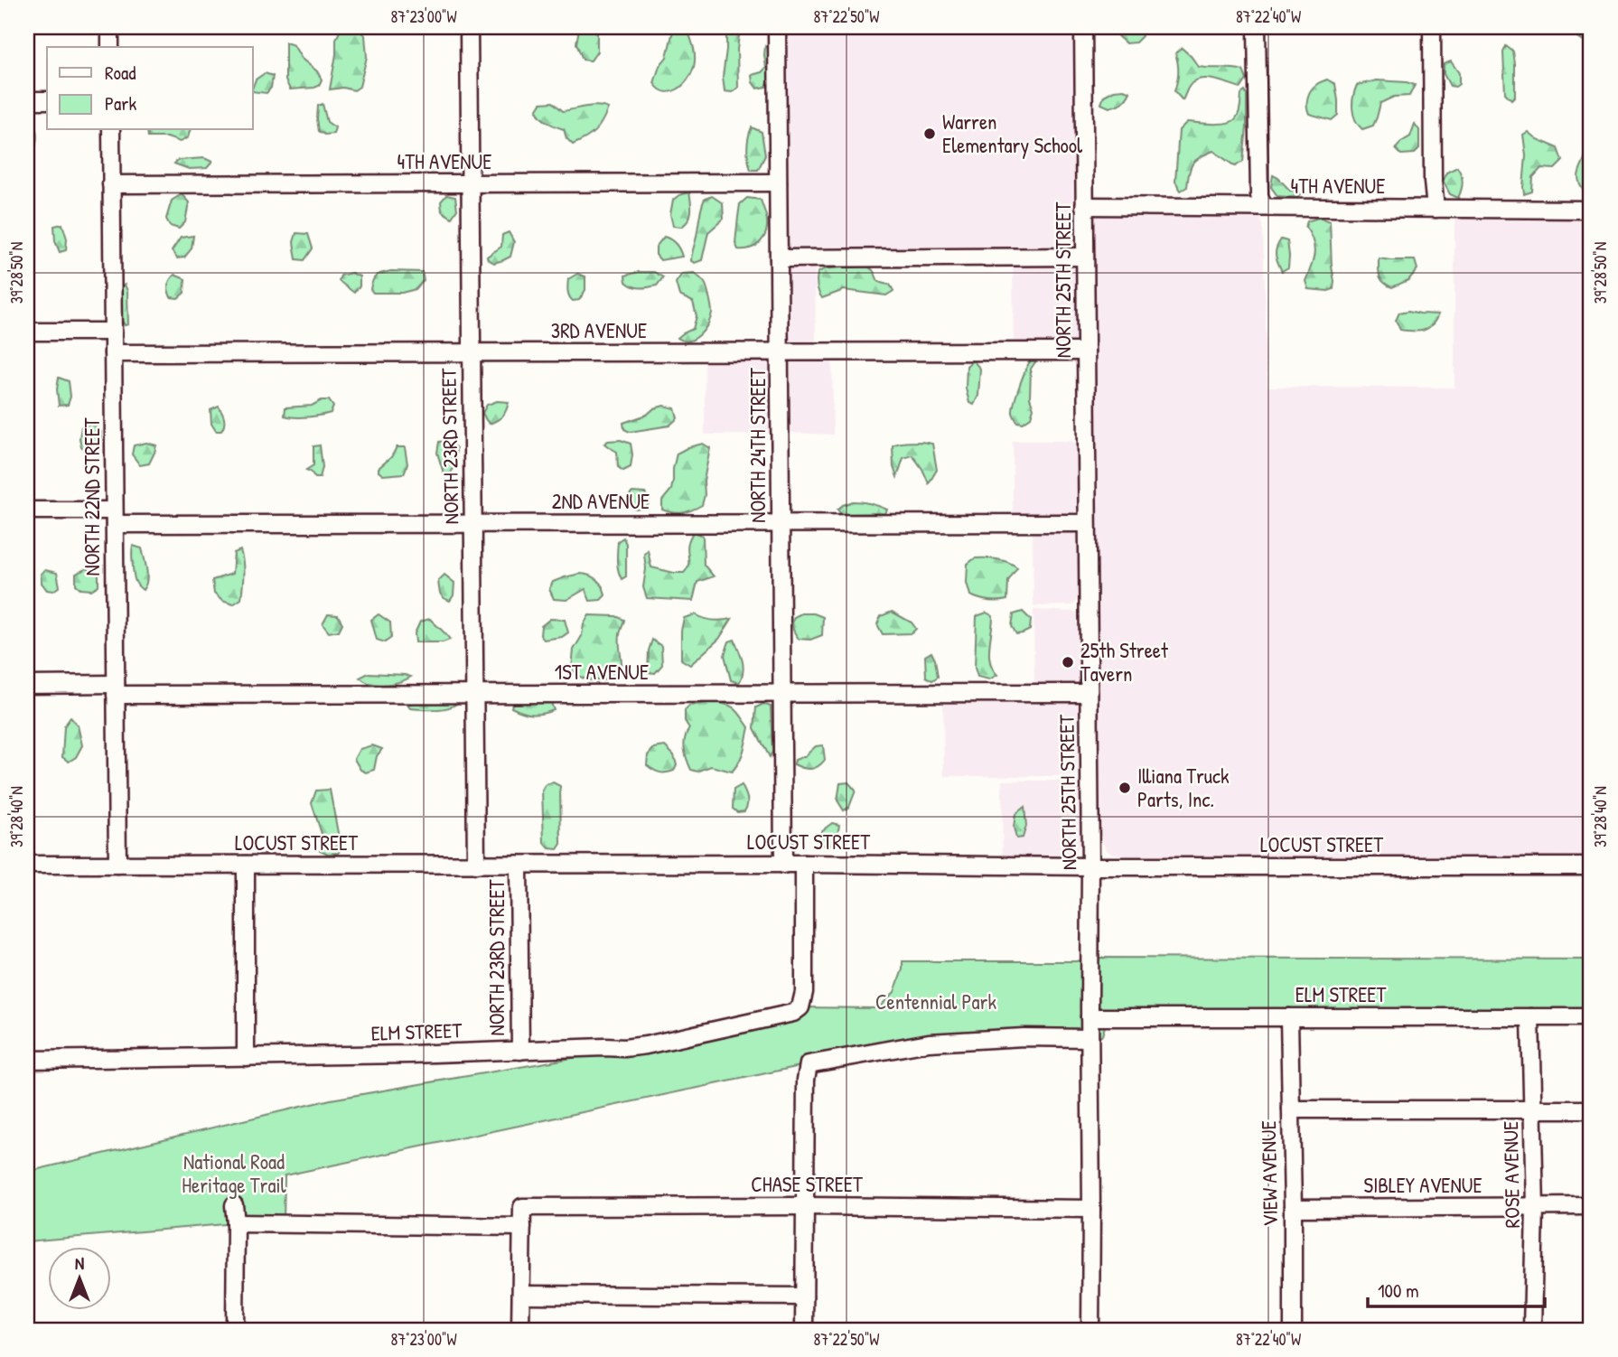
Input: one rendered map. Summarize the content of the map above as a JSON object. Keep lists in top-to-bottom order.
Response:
{
  "streets": {
    "street": [
      "4TH AVENUE",
      "NORTH 25TH STREET",
      "3RD AVENUE",
      "NORTH 24TH STREET",
      "NORTH 23RD STREET",
      "NORTH 22ND STREET",
      "2ND AVENUE",
      "1ST AVENUE",
      "LOCUST STREET",
      "ELM STREET",
      "VIEW AVENUE",
      "ROSE AVENUE",
      "CHASE STREET",
      "SIBLEY AVENUE"
    ]
  },
  "crossings": [
    ["4TH AVENUE", "NORTH 25TH STREET"],
    ["4TH AVENUE", "NORTH 24TH STREET"],
    ["4TH AVENUE", "NORTH 23RD STREET"],
    ["4TH AVENUE", "NORTH 22ND STREET"],
    ["NORTH 25TH STREET", "3RD AVENUE"],
    ["NORTH 25TH STREET", "2ND AVENUE"],
    ["NORTH 25TH STREET", "1ST AVENUE"],
    ["NORTH 25TH STREET", "LOCUST STREET"],
    ["NORTH 25TH STREET", "ELM STREET"],
    ["NORTH 25TH STREET", "CHASE STREET"],
    ["3RD AVENUE", "NORTH 24TH STREET"],
    ["3RD AVENUE", "NORTH 23RD STREET"],
    ["3RD AVENUE", "NORTH 22ND STREET"],
    ["NORTH 24TH STREET", "2ND AVENUE"],
    ["NORTH 24TH STREET", "1ST AVENUE"],
    ["NORTH 24TH STREET", "LOCUST STREET"],
    ["NORTH 23RD STREET", "2ND AVENUE"],
    ["NORTH 23RD STREET", "1ST AVENUE"],
    ["NORTH 23RD STREET", "LOCUST STREET"],
    ["NORTH 23RD STREET", "ELM STREET"],
    ["NORTH 22ND STREET", "2ND AVENUE"],
    ["NORTH 22ND STREET", "1ST AVENUE"],
    ["NORTH 22ND STREET", "LOCUST STREET"],
    ["LOCUST STREET", "ELM STREET"],
    ["ELM STREET", "VIEW AVENUE"],
    ["ELM STREET", "ROSE AVENUE"],
    ["VIEW AVENUE", "SIBLEY AVENUE"],
    ["ROSE AVENUE", "SIBLEY AVENUE"]
  ],
  "parks": ["Centennial Park", "National Road Heritage Trail"],
  "places": ["Warren Elementary School", "25th Street Tavern", "Illiana Truck Parts, Inc."],
  "legend": ["Road", "Park"],
  "scale_bar": "100 m",
  "north": "top",
  "coordinates": [
    "87°23'00\"W",
    "87°22'50\"W",
    "87°22'40\"W",
    "39°28'50\"N",
    "39°28'40\"N"
  ]
}
